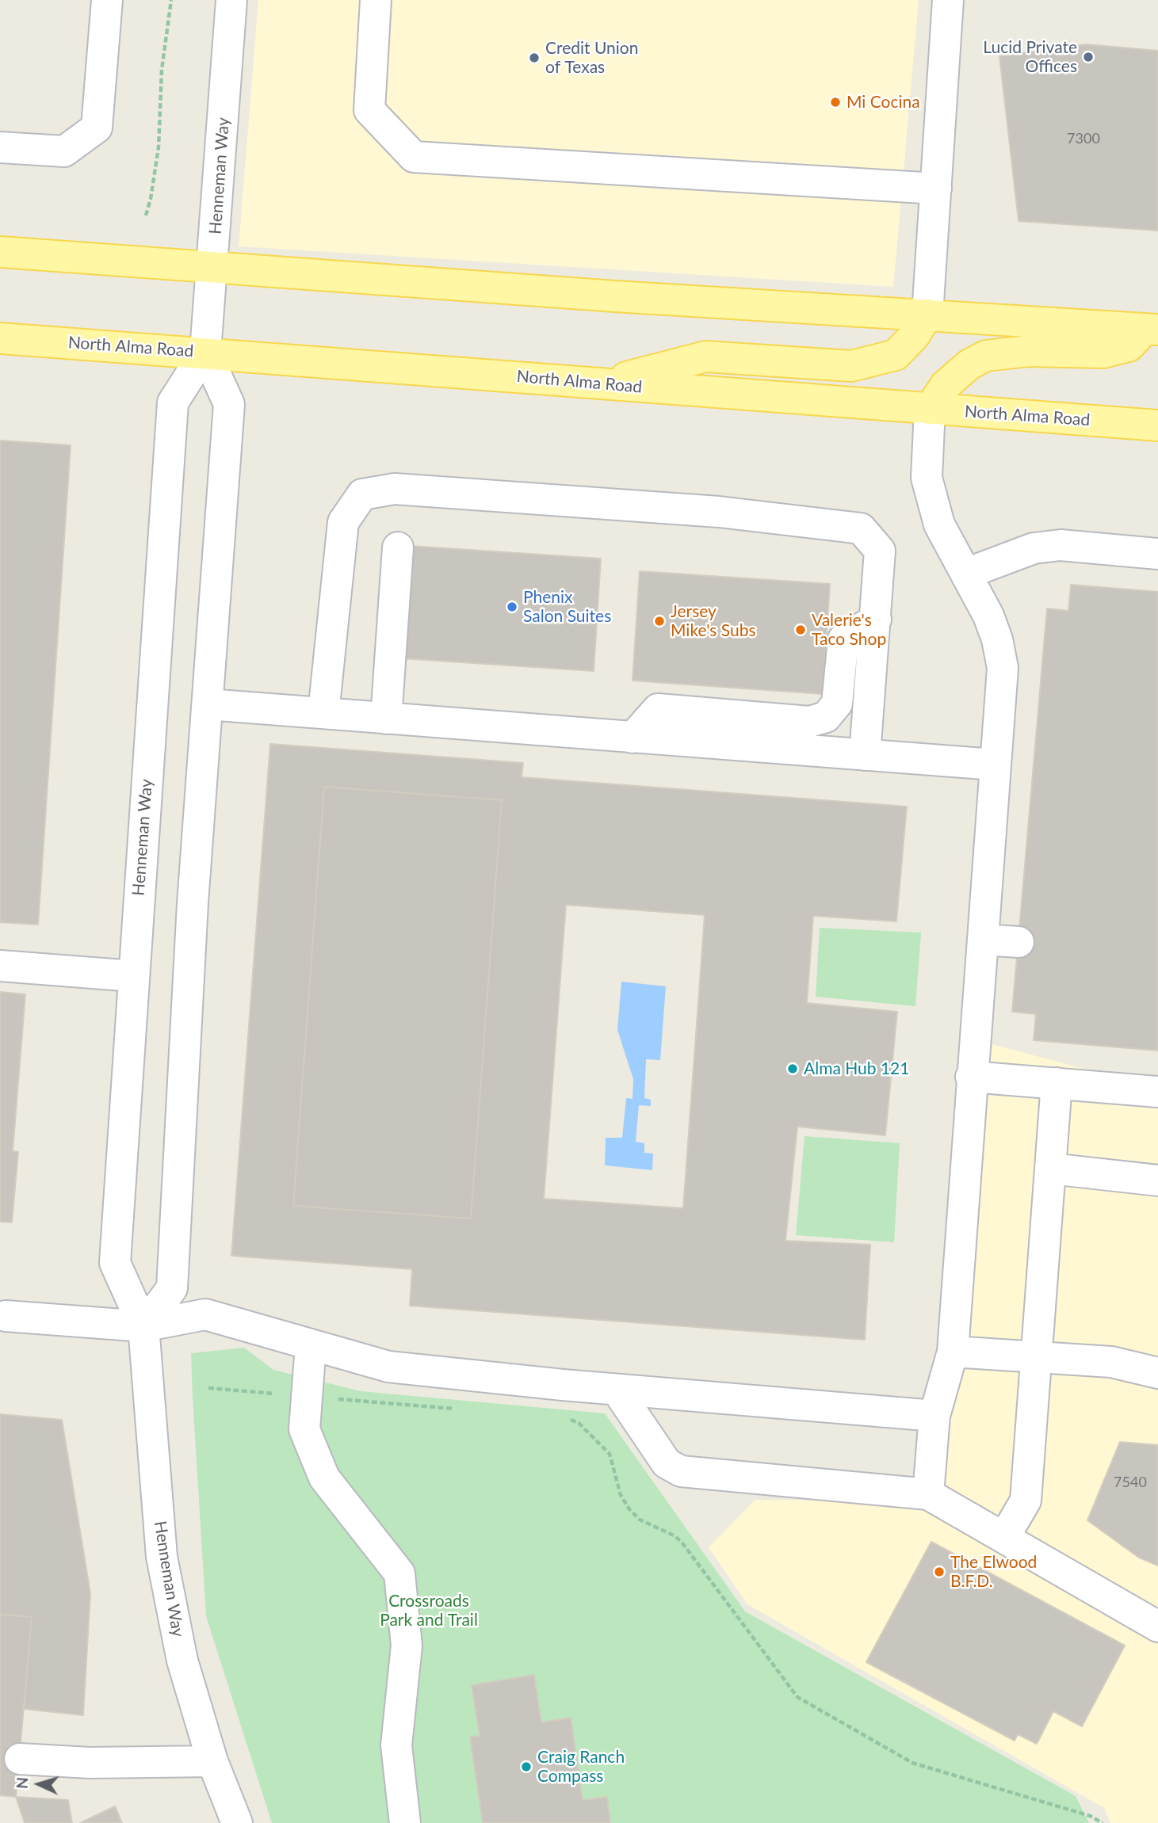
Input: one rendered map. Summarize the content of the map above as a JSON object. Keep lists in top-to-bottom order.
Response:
{
  "streets": {
    "main road": ["North Alma Road"],
    "street": ["Henneman Way"]
  },
  "crossings": [
    ["Henneman Way", "North Alma Road"]
  ],
  "parks": ["Crossroads Park and Trail"],
  "places": [
    "Lucid Private Offices",
    "Credit Union of Texas",
    "Mi Cocina",
    "Phenix Salon Suites",
    "Jersey Mike's Subs",
    "Valerie's Taco Shop",
    "Alma Hub 121",
    "The Elwood B.F.D.",
    "Craig Ranch Compass"
  ],
  "house_numbers": ["7300", "7540"],
  "north": "left"
}
